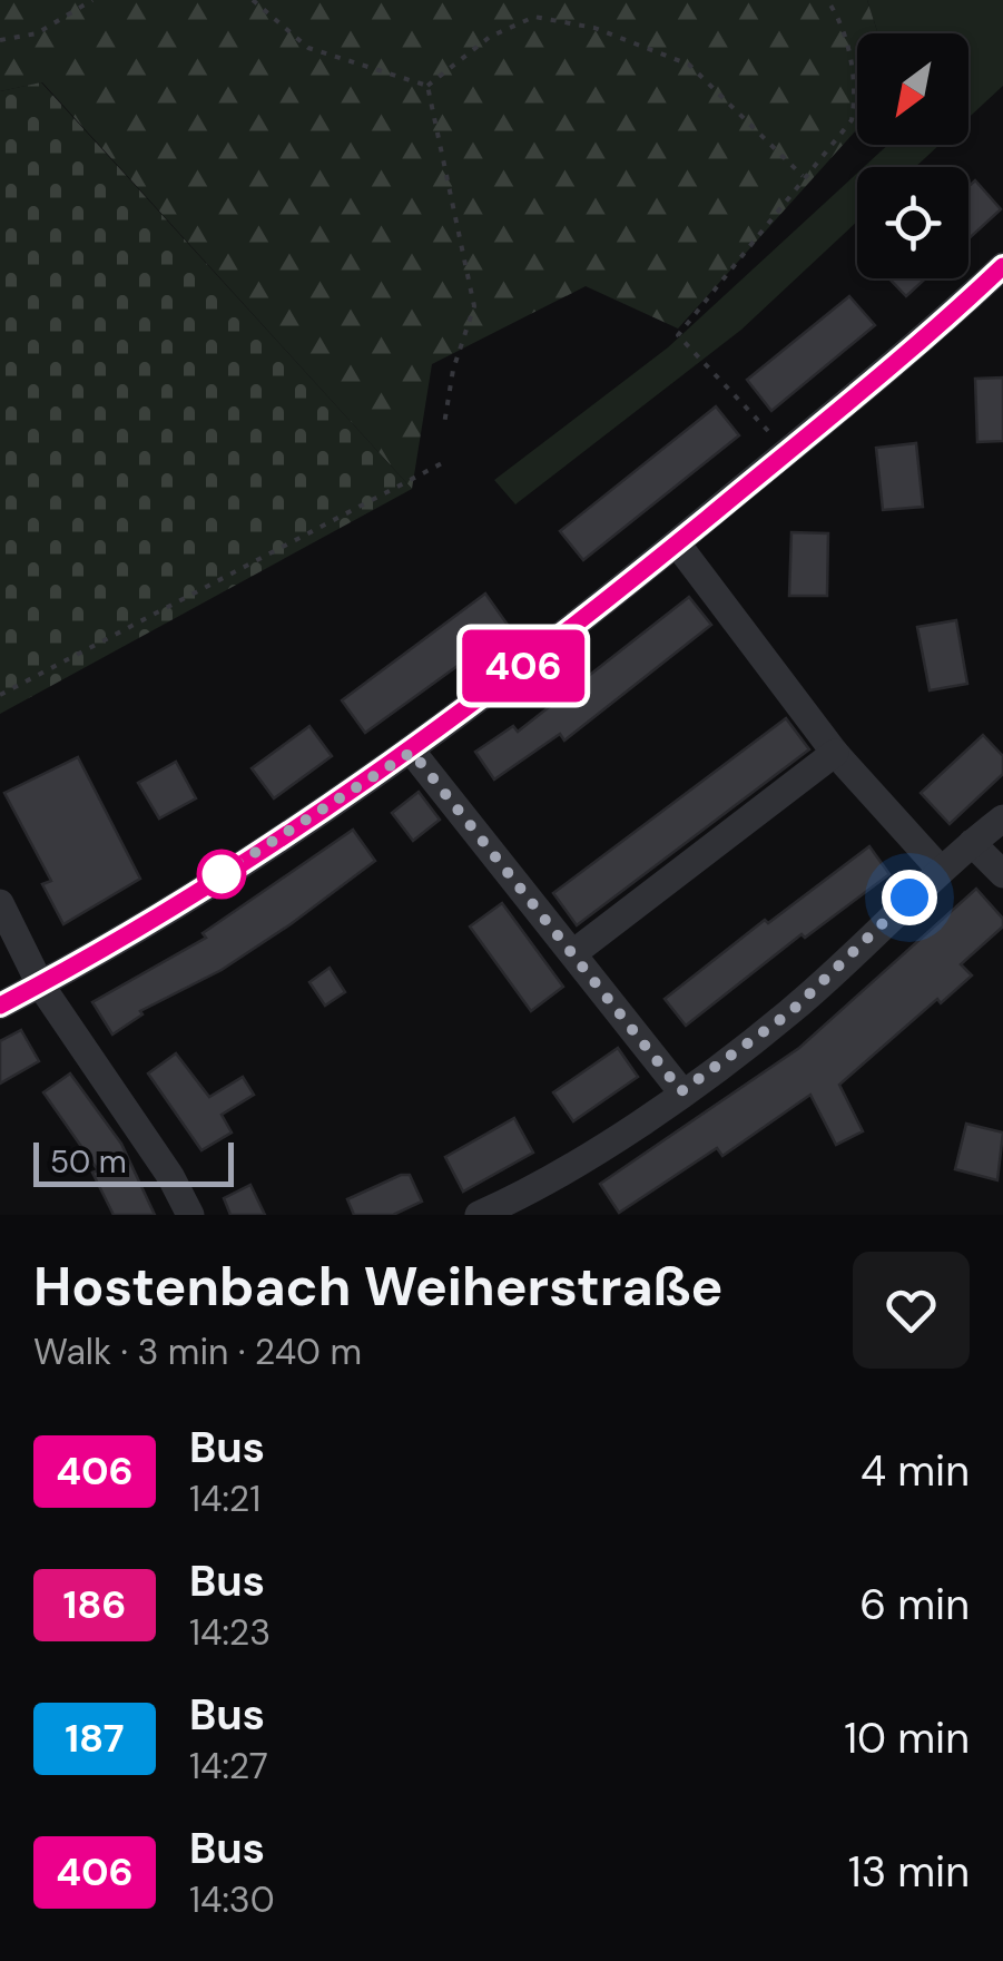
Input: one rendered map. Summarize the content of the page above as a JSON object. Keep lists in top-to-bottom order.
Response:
{
  "lines": ["bus line 406"],
  "scale_bar": "50 m",
  "north": "bottom left",
  "page": {
    "on_map": "406",
    "scale": "50 m",
    "heading": ["Hostenbach Weiherstraße", "Walk · 3 min · 240 m"],
    "list": [
      {
        "mark": "406",
        "name": "Bus",
        "note": "14:21",
        "value": "4 min"
      },
      {
        "mark": "186",
        "name": "Bus",
        "note": "14:23",
        "value": "6 min"
      },
      {
        "mark": "187",
        "name": "Bus",
        "note": "14:27",
        "value": "10 min"
      },
      {
        "mark": "406",
        "name": "Bus",
        "note": "14:30",
        "value": "13 min"
      }
    ]
  }
}
